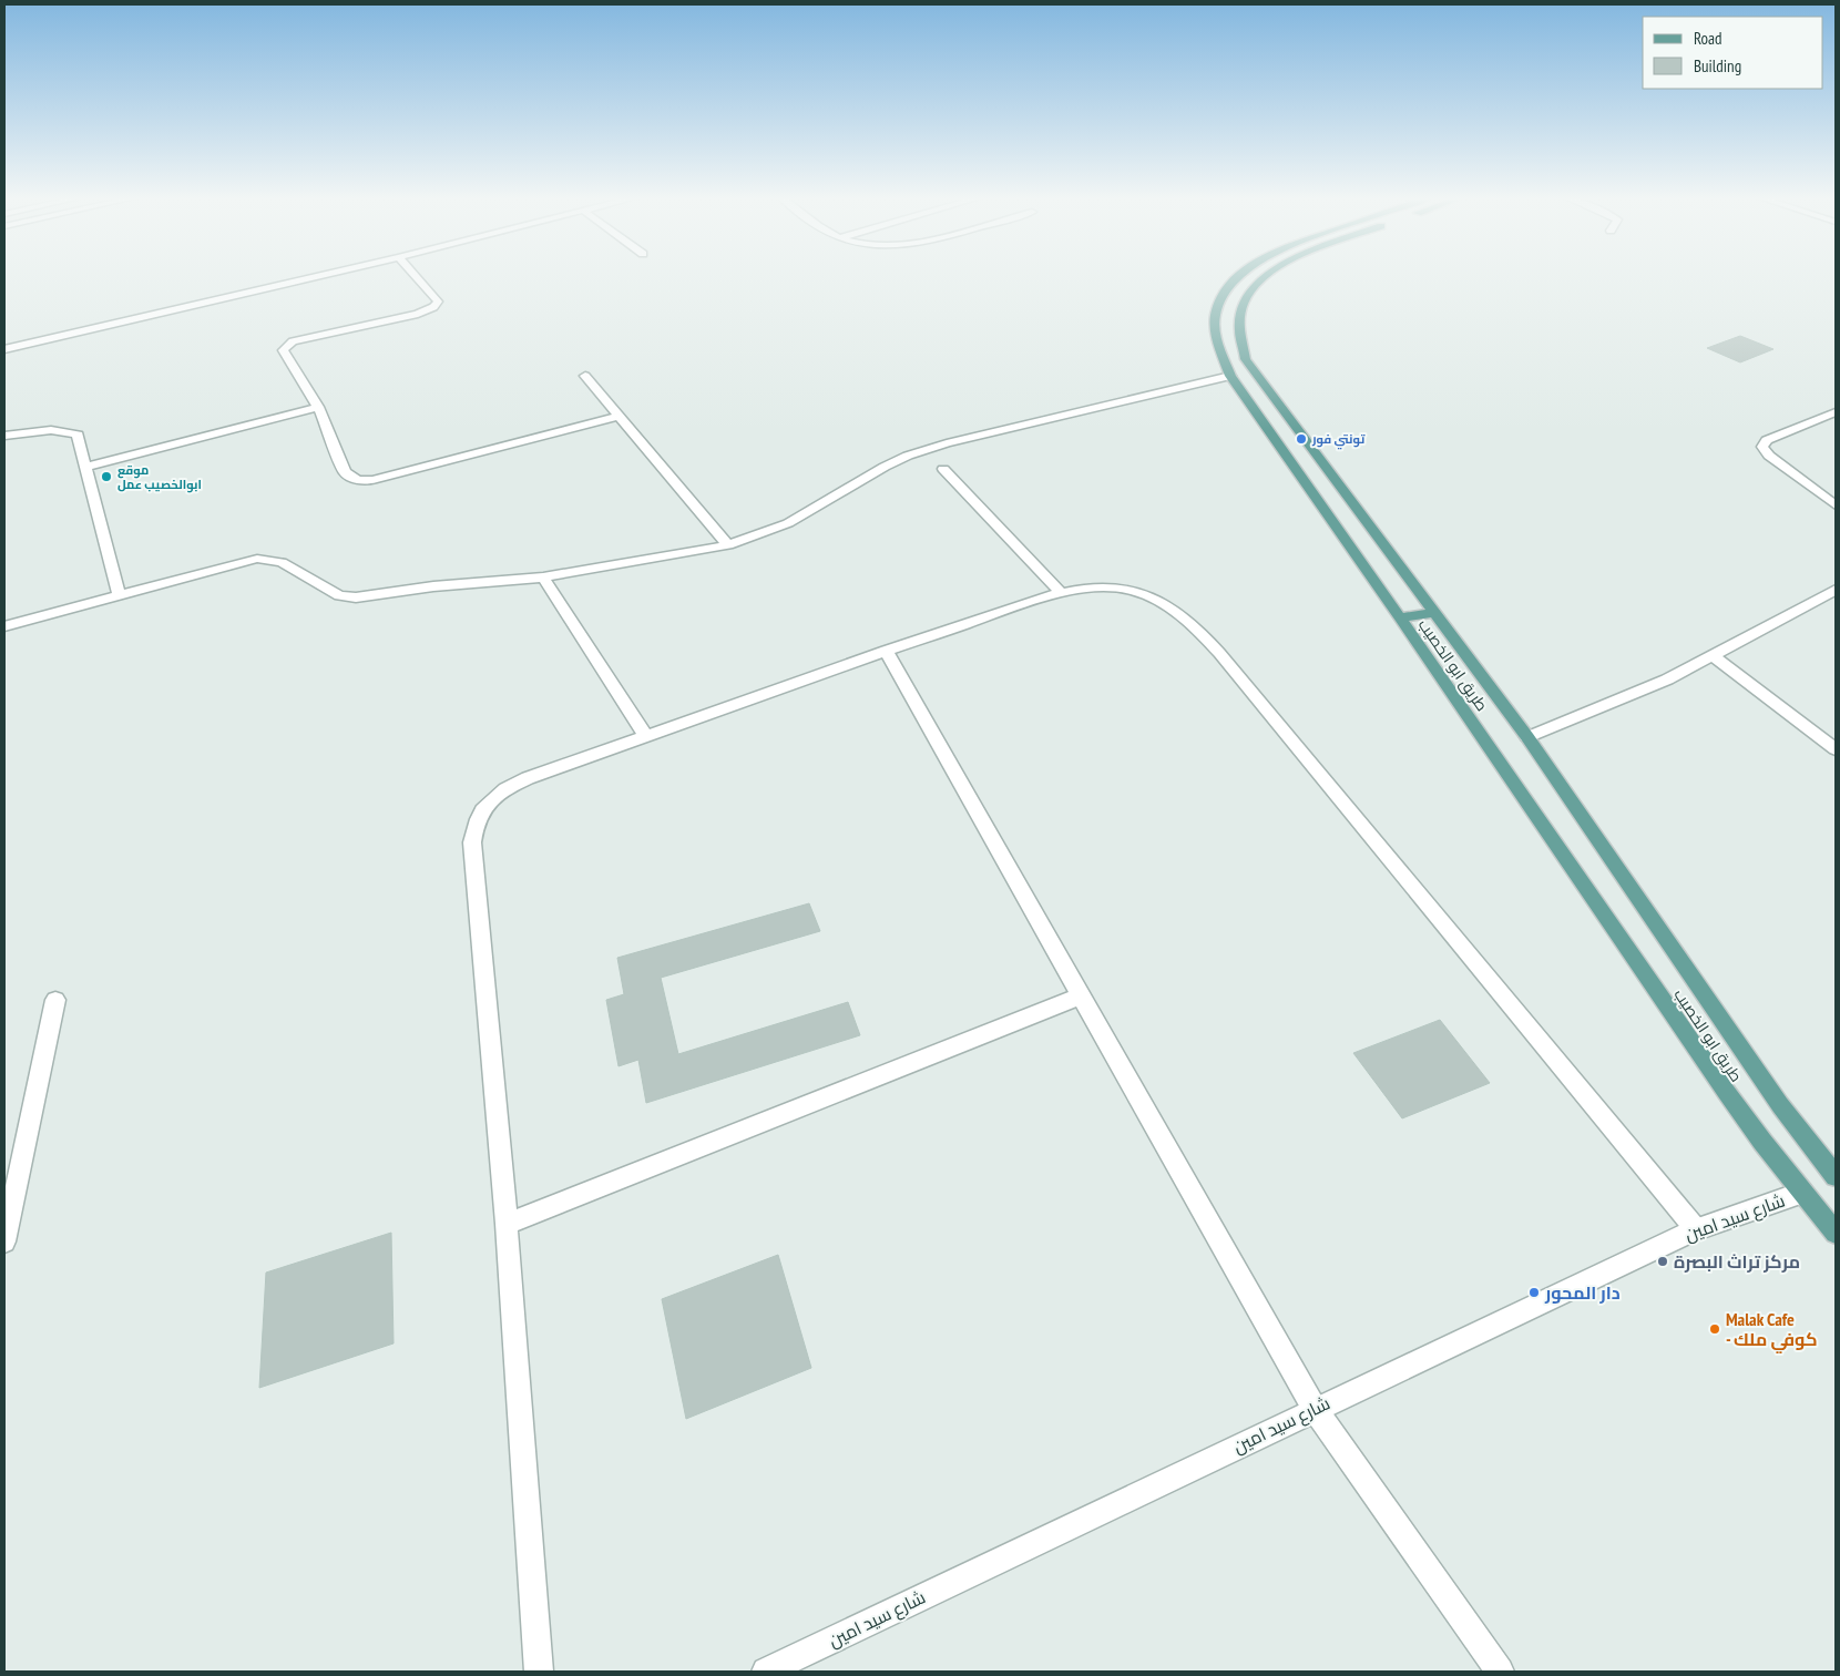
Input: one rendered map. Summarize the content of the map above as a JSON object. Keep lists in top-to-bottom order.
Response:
{
  "streets": {
    "main road": ["طريق ابو الخصيب"],
    "street": ["شارع سيد امين"]
  },
  "crossings": [
    ["طريق ابو الخصيب", "شارع سيد امين"]
  ],
  "places": [
    "تونتي فور",
    "موقع ابوالخصيب عمل",
    "مركز تراث البصرة",
    "دار المحور",
    "Malak Cafe - كوفي ملك"
  ],
  "legend": ["Road", "Building"]
}
